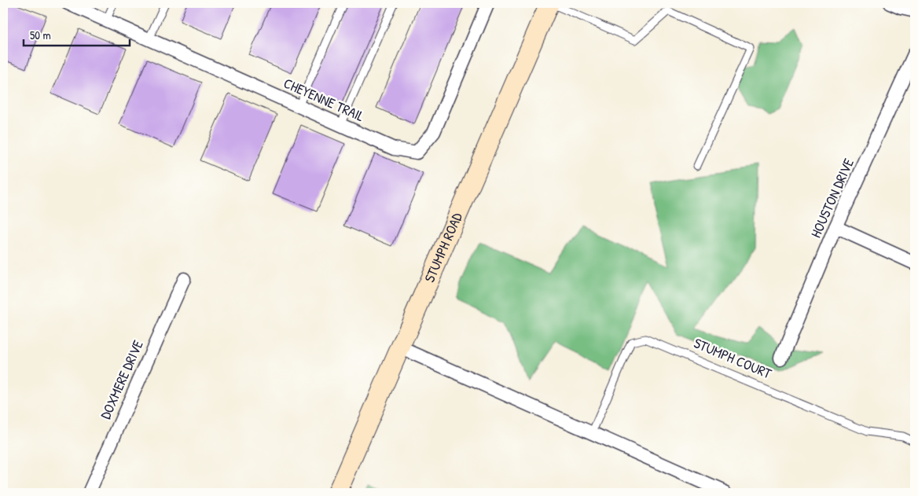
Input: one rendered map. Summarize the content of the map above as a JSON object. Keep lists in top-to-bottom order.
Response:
{
  "streets": {
    "main road": ["STUMPH ROAD"],
    "street": ["CHEYENNE TRAIL", "HOUSTON DRIVE", "DOXMERE DRIVE"],
    "lane": ["STUMPH COURT"]
  },
  "scale_bar": "50 m"
}
